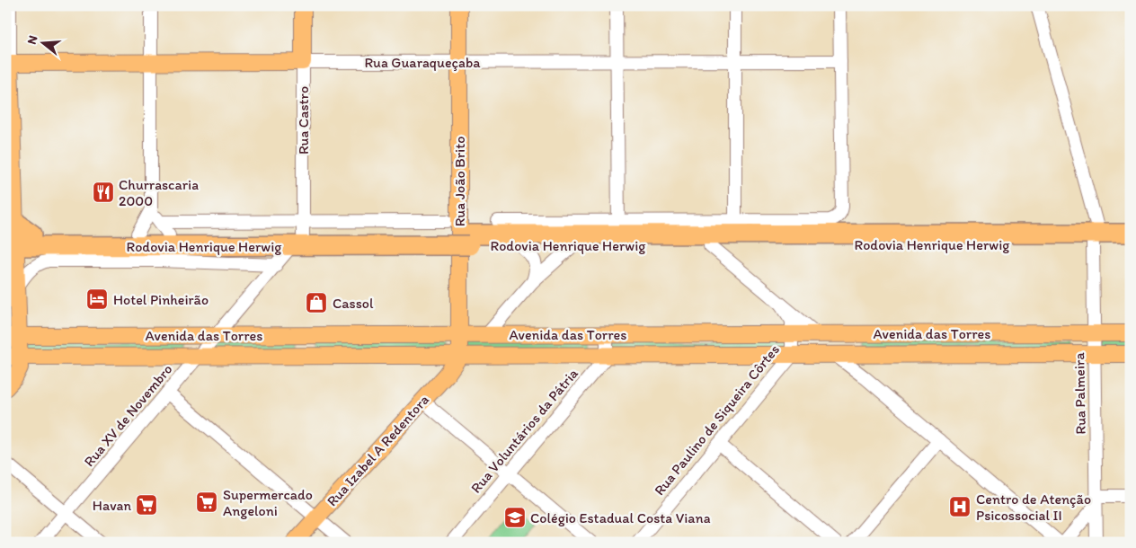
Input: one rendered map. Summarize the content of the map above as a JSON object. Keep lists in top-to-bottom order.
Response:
{
  "streets": {
    "highway": ["Rodovia Henrique Herwig"],
    "main road": [
      "Rua Guaraqueçaba",
      "Rua Castro",
      "Rua João Brito",
      "Avenida das Torres",
      "Rua Izabel A Redentora"
    ],
    "street": [
      "Rua Palmeira",
      "Rua XV de Novembro",
      "Rua Paulino de Siqueira Côrtes",
      "Rua Voluntários da Pátria"
    ]
  },
  "crossings": [
    ["Rua Guaraqueçaba", "Rua Castro"],
    ["Rua Guaraqueçaba", "Rua João Brito"],
    ["Rua Castro", "Rodovia Henrique Herwig"],
    ["Rua Castro", "Rua XV de Novembro"],
    ["Rua João Brito", "Avenida das Torres"],
    ["Rua João Brito", "Rua Izabel A Redentora"],
    ["Rodovia Henrique Herwig", "Rua Palmeira"],
    ["Rodovia Henrique Herwig", "Rua XV de Novembro"],
    ["Avenida das Torres", "Rua Palmeira"],
    ["Avenida das Torres", "Rua XV de Novembro"],
    ["Avenida das Torres", "Rua Paulino de Siqueira Côrtes"],
    ["Avenida das Torres", "Rua Voluntários da Pátria"],
    ["Avenida das Torres", "Rua Izabel A Redentora"]
  ],
  "places": {
    "restaurant": ["Churrascaria 2000"],
    "hotel": ["Hotel Pinheirão"],
    "shop": ["Cassol"],
    "supermarket": ["Supermercado Angeloni", "Havan"],
    "hospital": ["Centro de Atenção Psicossocial II"],
    "school or university": ["Colégio Estadual Costa Viana"]
  },
  "north": "left"
}
